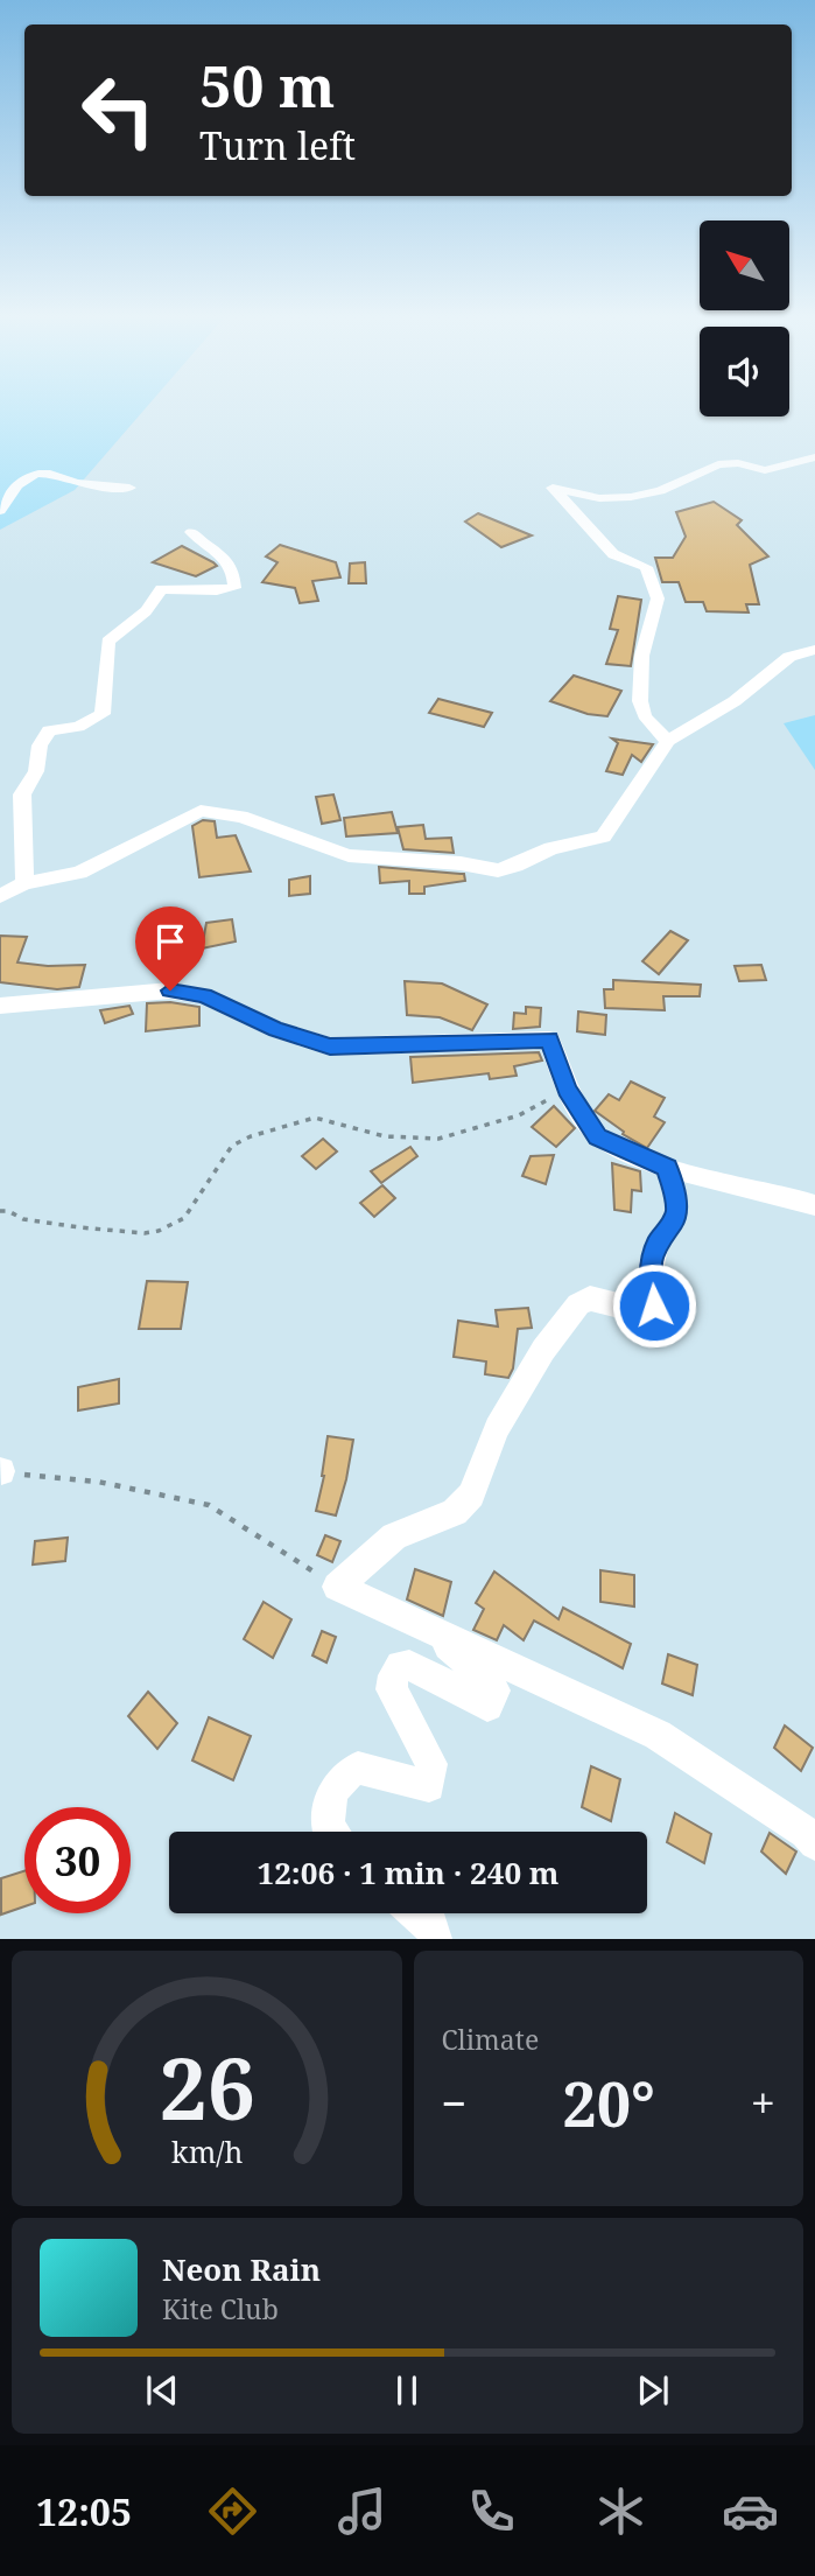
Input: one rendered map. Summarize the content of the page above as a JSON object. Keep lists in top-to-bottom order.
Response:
{
  "north": "top left",
  "page": {
    "turn": ["50 m", "Turn left"],
    "limit": "30",
    "trip": "12:06 · 1 min · 240 m",
    "tile": "Climate",
    "heat": ["−", "20°", "+"],
    "song": ["Neon Rain", "Kite Club"],
    "tabs": "12:05",
    "gauge": ["26", "km/h"]
  }
}
